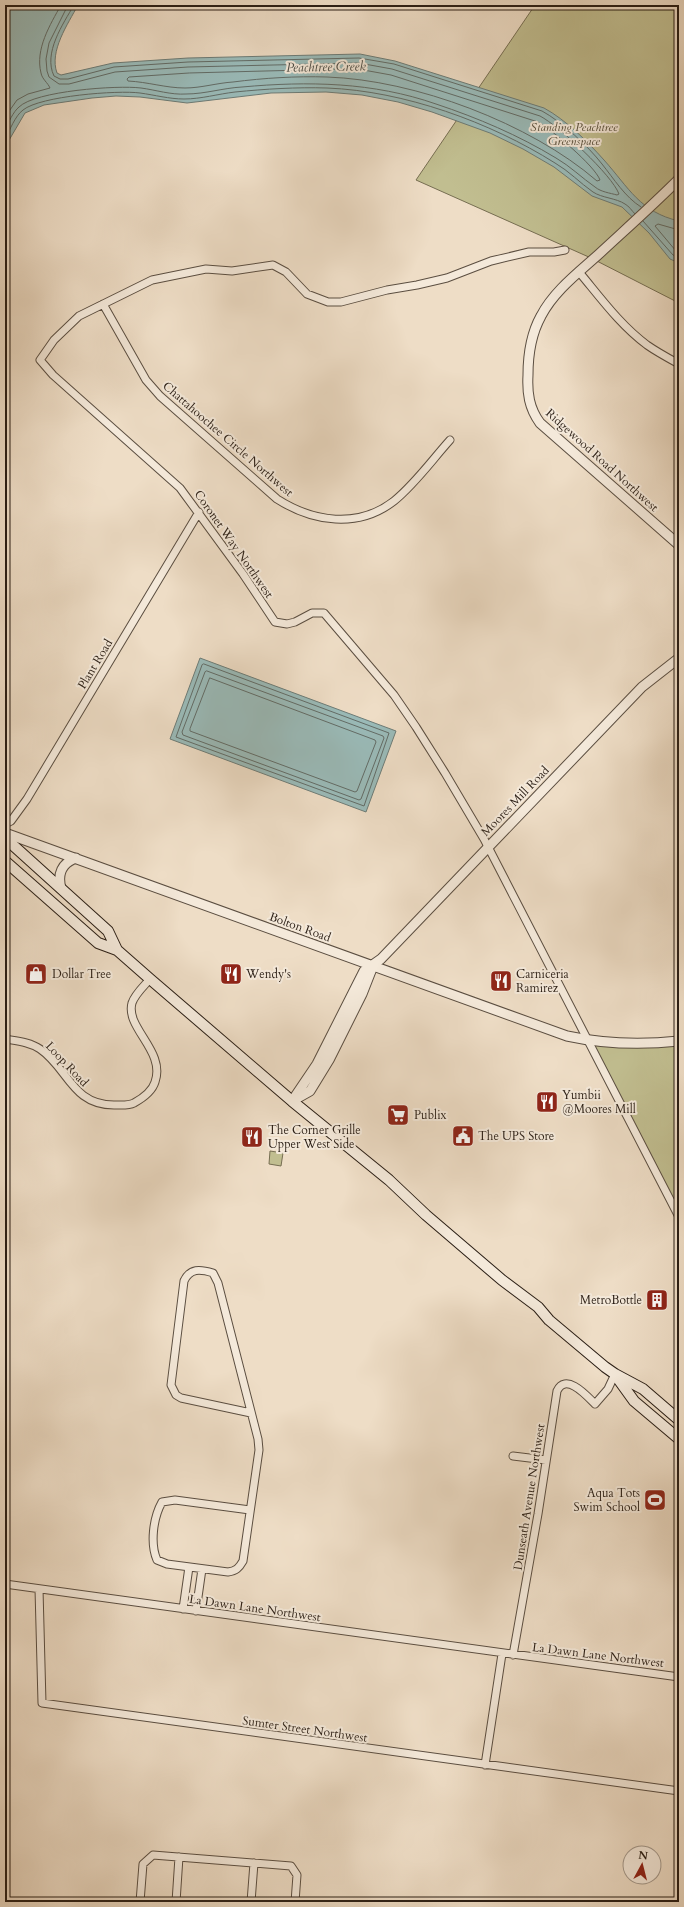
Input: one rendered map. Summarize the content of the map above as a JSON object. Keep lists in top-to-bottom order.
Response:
{
  "streets": {
    "street": [
      "Chattahoochee Circle Northwest",
      "Ridgewood Road Northwest",
      "Coronet Way Northwest",
      "Plant Road",
      "Moores Mill Road",
      "Bolton Road",
      "Loop Road",
      "Dunseath Avenue Northwest",
      "La Dawn Lane Northwest",
      "Sumter Street Northwest"
    ]
  },
  "crossings": [
    ["Chattahoochee Circle Northwest", "Coronet Way Northwest"],
    ["Coronet Way Northwest", "Plant Road"],
    ["Coronet Way Northwest", "Moores Mill Road"],
    ["Coronet Way Northwest", "Bolton Road"],
    ["Moores Mill Road", "Bolton Road"],
    ["Dunseath Avenue Northwest", "La Dawn Lane Northwest"],
    ["La Dawn Lane Northwest", "Sumter Street Northwest"]
  ],
  "water": ["Peachtree Creek"],
  "parks": ["Standing Peachtree Greenspace"],
  "places": {
    "shop": ["Dollar Tree"],
    "restaurant": [
      "Wendy's",
      "Carniceria Ramirez",
      "Yumbii @Moores Mill",
      "The Corner Grille Upper West Side"
    ],
    "supermarket": ["Publix"],
    "public building": ["The UPS Store"],
    "building": ["MetroBottle"],
    "sports": ["Aqua Tots Swim School"]
  },
  "north": "top"
}
